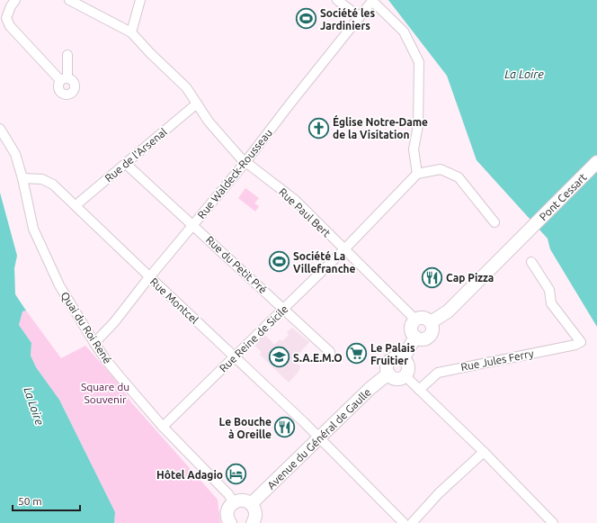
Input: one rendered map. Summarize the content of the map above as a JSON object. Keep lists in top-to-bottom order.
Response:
{
  "streets": {
    "main road": ["Pont Cessart", "Avenue du Général de Gaulle"],
    "street": [
      "Rue de l'Arsenal",
      "Rue Waldeck-Rousseau",
      "Rue Paul Bert",
      "Rue du Petit Pré",
      "Rue Montcel",
      "Quai du Roi René",
      "Rue Reine de Sicile",
      "Rue Jules Ferry"
    ]
  },
  "crossings": [
    ["Rue de l'Arsenal", "Rue Paul Bert"],
    ["Rue de l'Arsenal", "Rue du Petit Pré"],
    ["Rue de l'Arsenal", "Rue Montcel"],
    ["Rue Waldeck-Rousseau", "Rue Paul Bert"],
    ["Rue Waldeck-Rousseau", "Rue du Petit Pré"],
    ["Rue Waldeck-Rousseau", "Rue Montcel"],
    ["Rue Waldeck-Rousseau", "Quai du Roi René"],
    ["Rue Waldeck-Rousseau", "Rue Reine de Sicile"],
    ["Pont Cessart", "Rue Paul Bert"],
    ["Rue Paul Bert", "Rue Reine de Sicile"],
    ["Rue du Petit Pré", "Rue Reine de Sicile"],
    ["Rue Montcel", "Quai du Roi René"],
    ["Rue Montcel", "Rue Reine de Sicile"],
    ["Rue Montcel", "Avenue du Général de Gaulle"],
    ["Quai du Roi René", "Rue Reine de Sicile"]
  ],
  "water": ["La Loire"],
  "parks": ["Square du Souvenir"],
  "places": {
    "sports": ["Société les Jardiniers", "Société La Villefranche"],
    "church": ["Église Notre-Dame de la Visitation"],
    "restaurant": ["Cap Pizza", "Le Bouche à Oreille"],
    "supermarket": ["Le Palais Fruitier"],
    "school or university": ["S.A.E.M.O"],
    "hotel": ["Hôtel Adagio"]
  },
  "scale_bar": "50 m"
}
